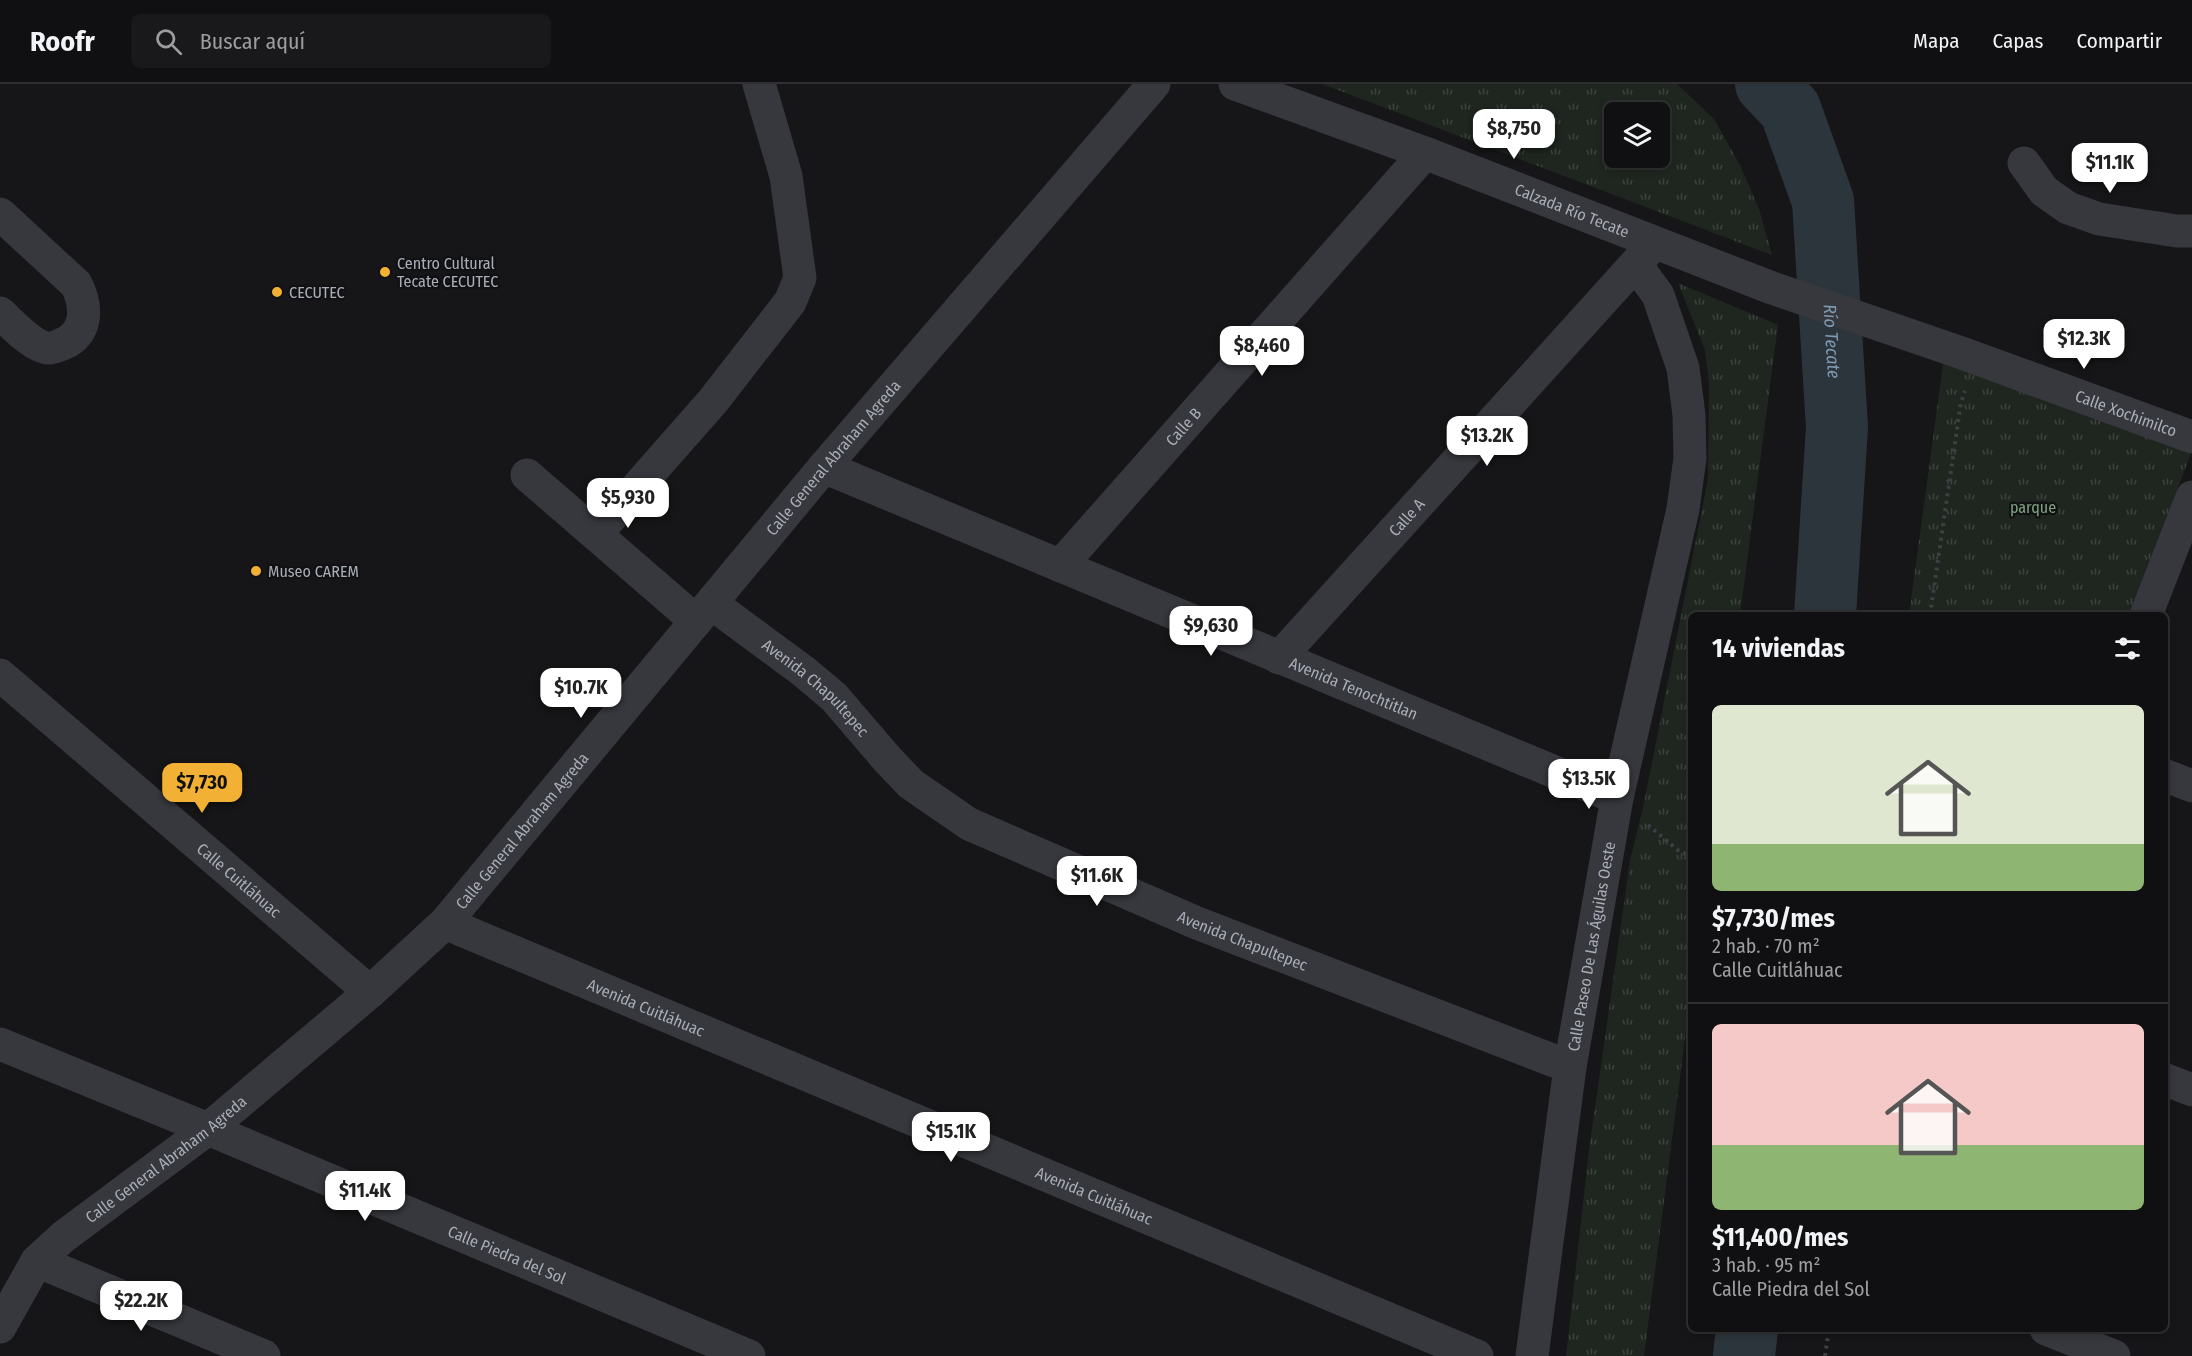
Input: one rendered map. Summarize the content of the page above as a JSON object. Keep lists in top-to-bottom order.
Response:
{
  "streets": {
    "street": [
      "Calzada Río Tecate",
      "Calle Xochimilco",
      "Calle B",
      "Calle General Abraham Agreda",
      "Calle A",
      "Avenida Chapultepec",
      "Avenida Tenochtitlan",
      "Calle Cuitláhuac",
      "Calle Paseo De Las Águilas Oeste",
      "Avenida Cuitláhuac",
      "Calle Piedra del Sol"
    ]
  },
  "crossings": [
    ["Calzada Río Tecate", "Calle Xochimilco"],
    ["Calzada Río Tecate", "Calle B"],
    ["Calzada Río Tecate", "Calle A"],
    ["Calzada Río Tecate", "Calle Paseo De Las Águilas Oeste"],
    ["Calle B", "Avenida Tenochtitlan"],
    ["Calle General Abraham Agreda", "Avenida Chapultepec"],
    ["Calle General Abraham Agreda", "Avenida Tenochtitlan"],
    ["Calle General Abraham Agreda", "Calle Cuitláhuac"],
    ["Calle General Abraham Agreda", "Avenida Cuitláhuac"],
    ["Calle General Abraham Agreda", "Calle Piedra del Sol"],
    ["Calle A", "Avenida Tenochtitlan"],
    ["Calle A", "Calle Paseo De Las Águilas Oeste"],
    ["Avenida Chapultepec", "Calle Paseo De Las Águilas Oeste"],
    ["Avenida Tenochtitlan", "Calle Paseo De Las Águilas Oeste"]
  ],
  "water": ["Río Tecate"],
  "parks": ["parque"],
  "places": ["Centro Cultural Tecate CECUTEC", "CECUTEC", "Museo CAREM"],
  "page": {
    "header": "Roofr",
    "search": "Buscar aquí",
    "nav": ["Mapa", "Capas", "Compartir"],
    "price": [
      "$8,750",
      "$11.1K",
      "$12.3K",
      "$8,460",
      "$13.2K",
      "$5,930",
      "$9,630",
      "$10.7K",
      "$13.5K",
      "$7,730",
      "$11.6K",
      "$15.1K",
      "$11.4K",
      "$22.2K"
    ],
    "heading": "14 viviendas",
    "list": [
      {
        "name": "$7,730/mes",
        "note": "2 hab. · 70 m² · Calle Cuitláhuac"
      },
      {
        "name": "$11,400/mes",
        "note": "3 hab. · 95 m² · Calle Piedra del Sol"
      }
    ]
  }
}
